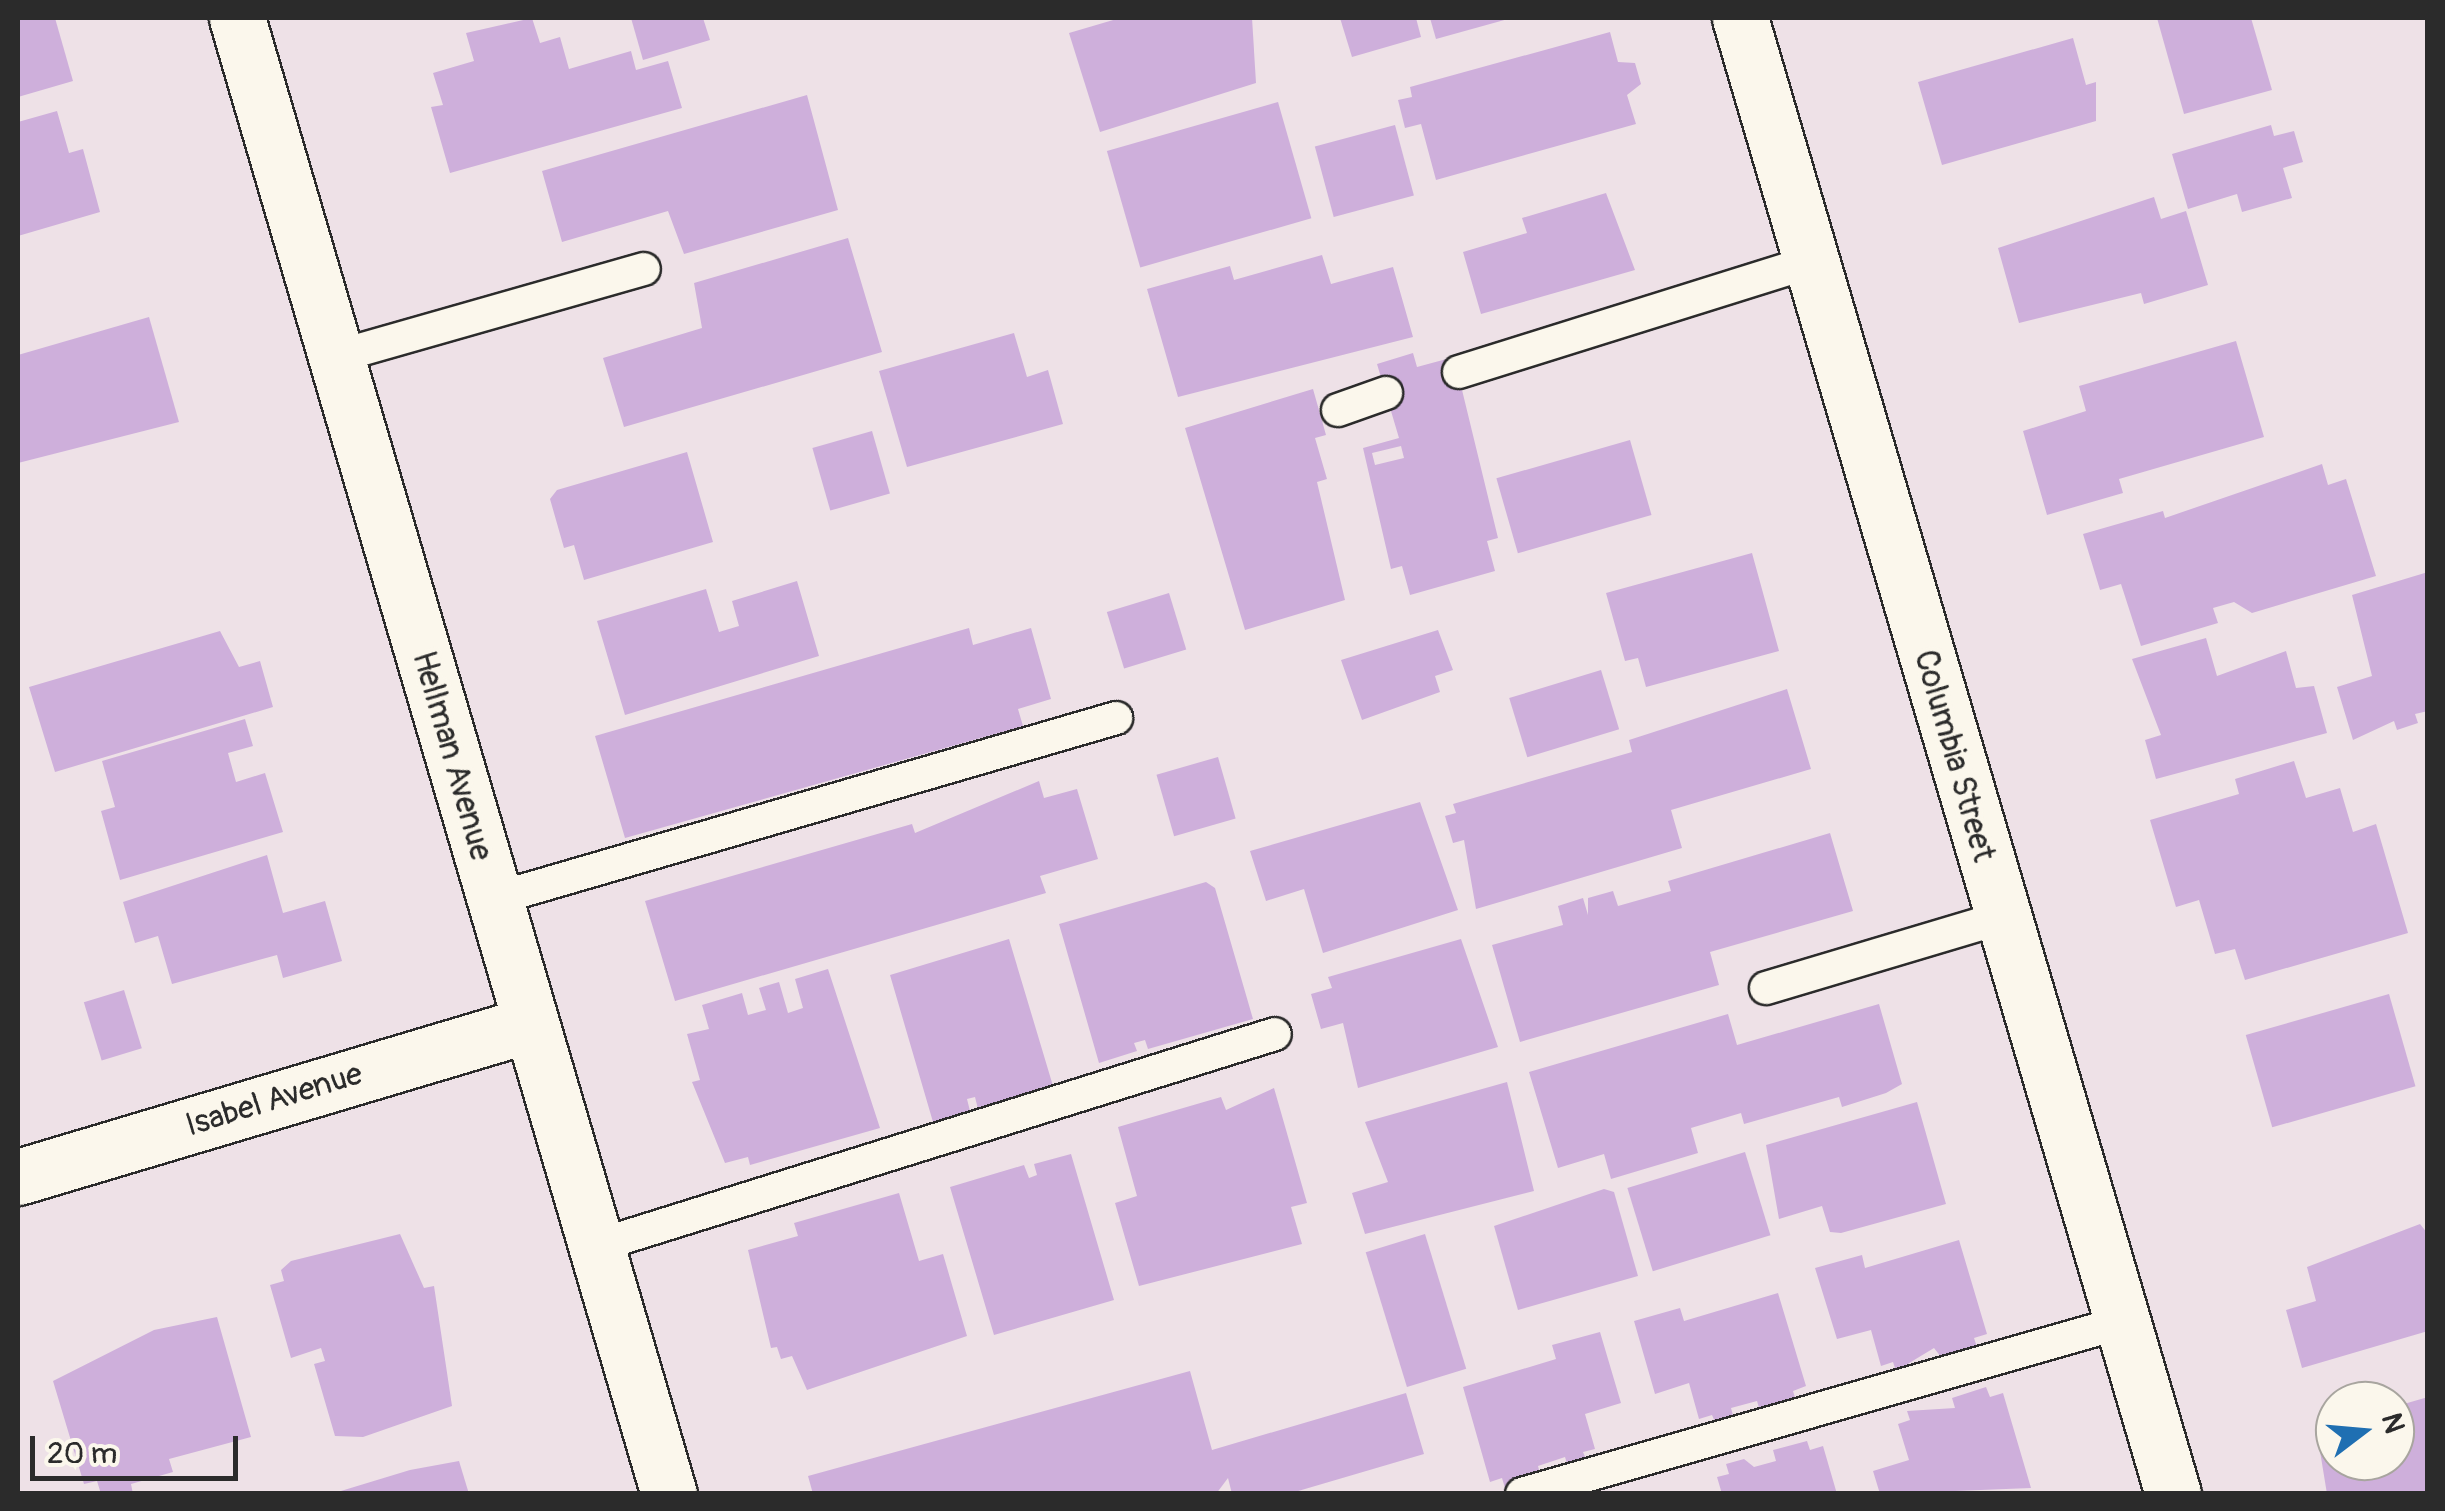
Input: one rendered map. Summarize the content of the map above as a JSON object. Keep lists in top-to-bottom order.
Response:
{
  "streets": {
    "street": ["Hellman Avenue", "Columbia Street", "Isabel Avenue"]
  },
  "crossings": [
    ["Hellman Avenue", "Isabel Avenue"]
  ],
  "scale_bar": "20 m",
  "north": "right"
}
